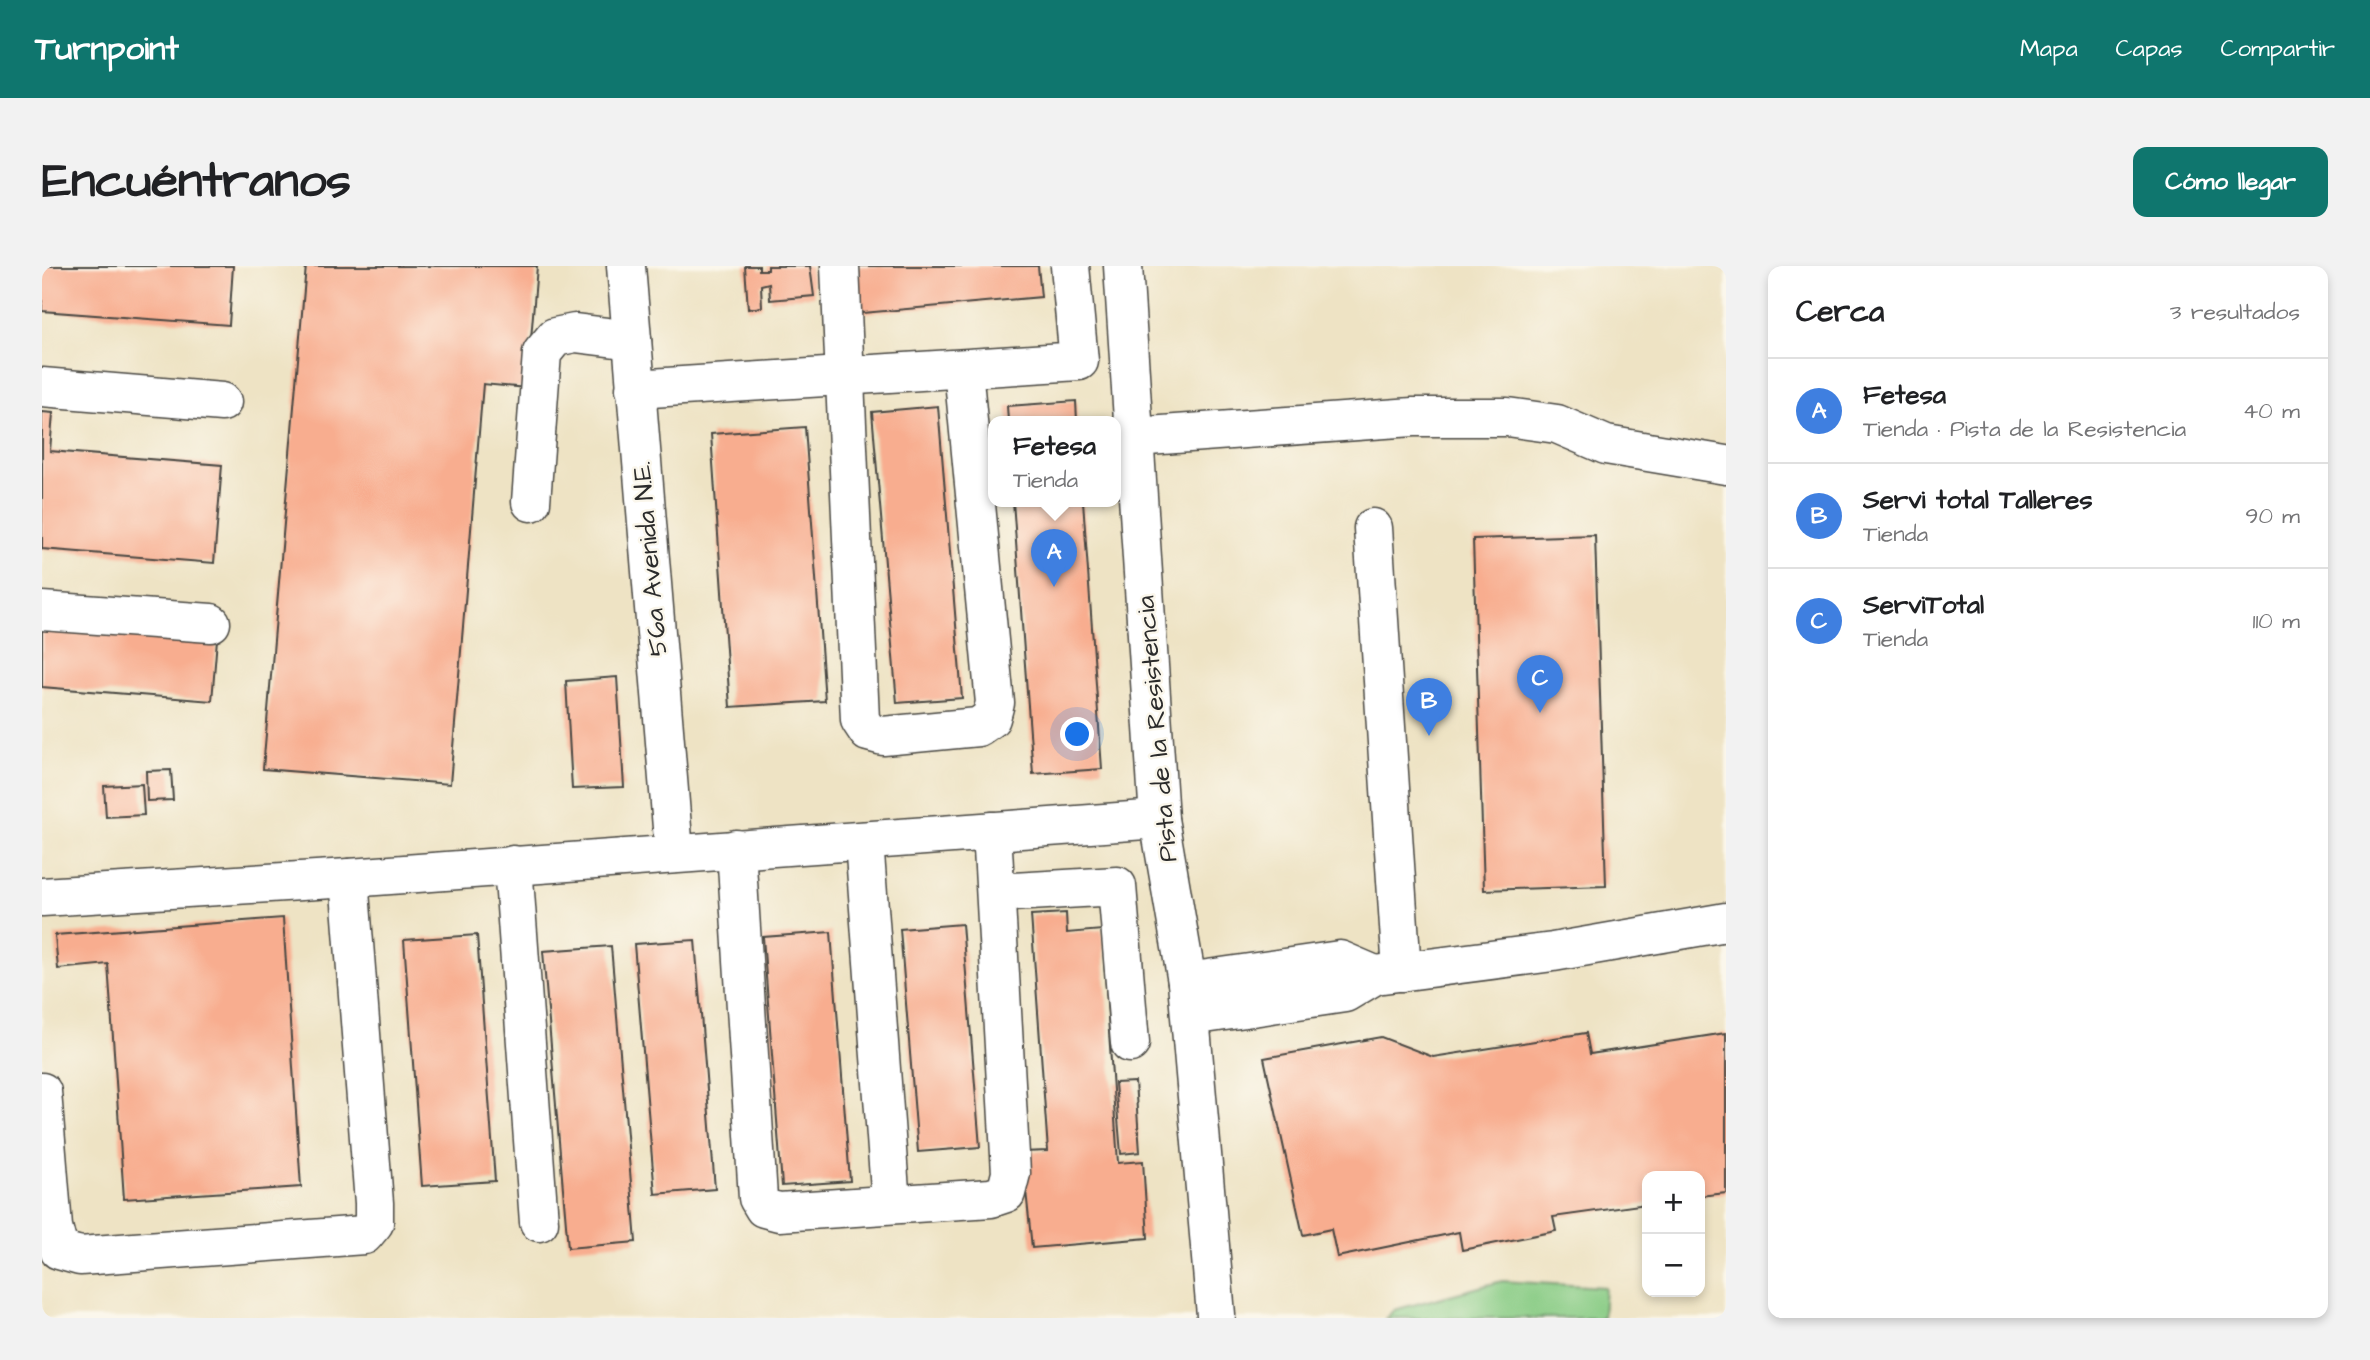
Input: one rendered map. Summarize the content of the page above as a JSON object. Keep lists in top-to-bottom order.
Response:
{
  "streets": {
    "street": ["56a Avenida N.E.", "Pista de la Resistencia"]
  },
  "page": {
    "header": "Turnpoint",
    "nav": ["Mapa", "Capas", "Compartir"],
    "buttons": "Cómo llegar",
    "title": "Encuéntranos",
    "heading": ["Cerca", "3 resultados"],
    "list": [
      {
        "mark": "A",
        "name": "Fetesa",
        "note": "Tienda · Pista de la Resistencia",
        "value": "40 m"
      },
      {
        "mark": "B",
        "name": "Servi total Talleres",
        "note": "Tienda",
        "value": "90 m"
      },
      {
        "mark": "C",
        "name": "ServiTotal",
        "note": "Tienda",
        "value": "110 m"
      }
    ],
    "popup": ["Fetesa", "Tienda"],
    "pins": ["A", "C", "B"],
    "map_buttons": ["+", "−"]
  }
}
